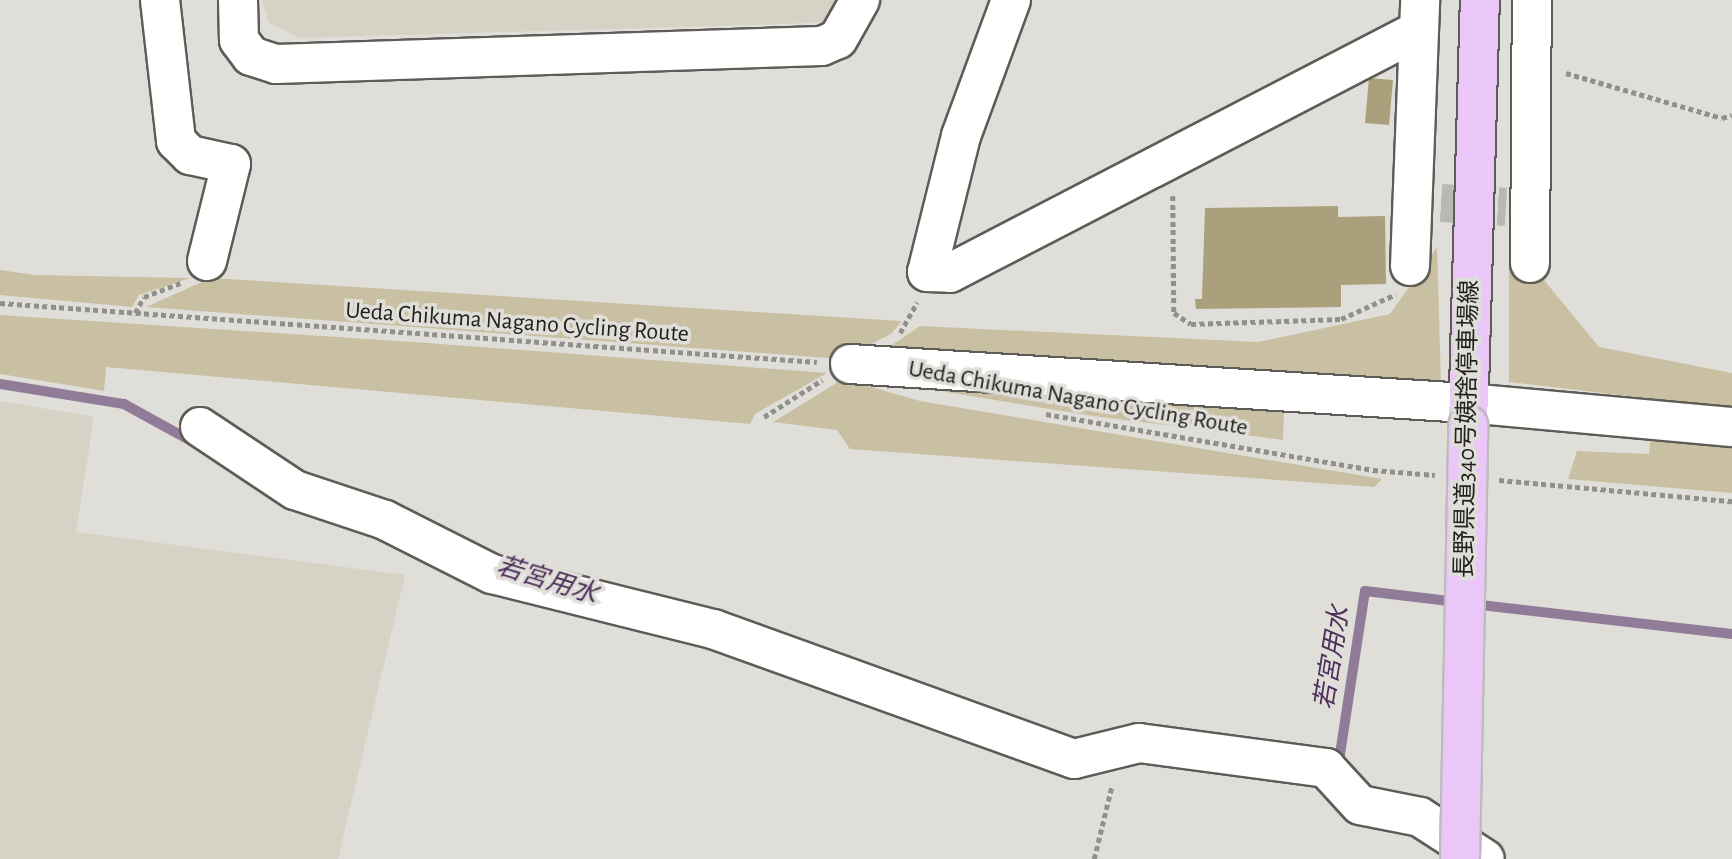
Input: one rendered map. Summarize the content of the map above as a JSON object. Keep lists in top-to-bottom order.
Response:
{
  "streets": {
    "main road": ["長野県道340号姨捨停車場線"],
    "path": ["Ueda Chikuma Nagano Cycling Route"]
  },
  "water": ["若宮用水"]
}
